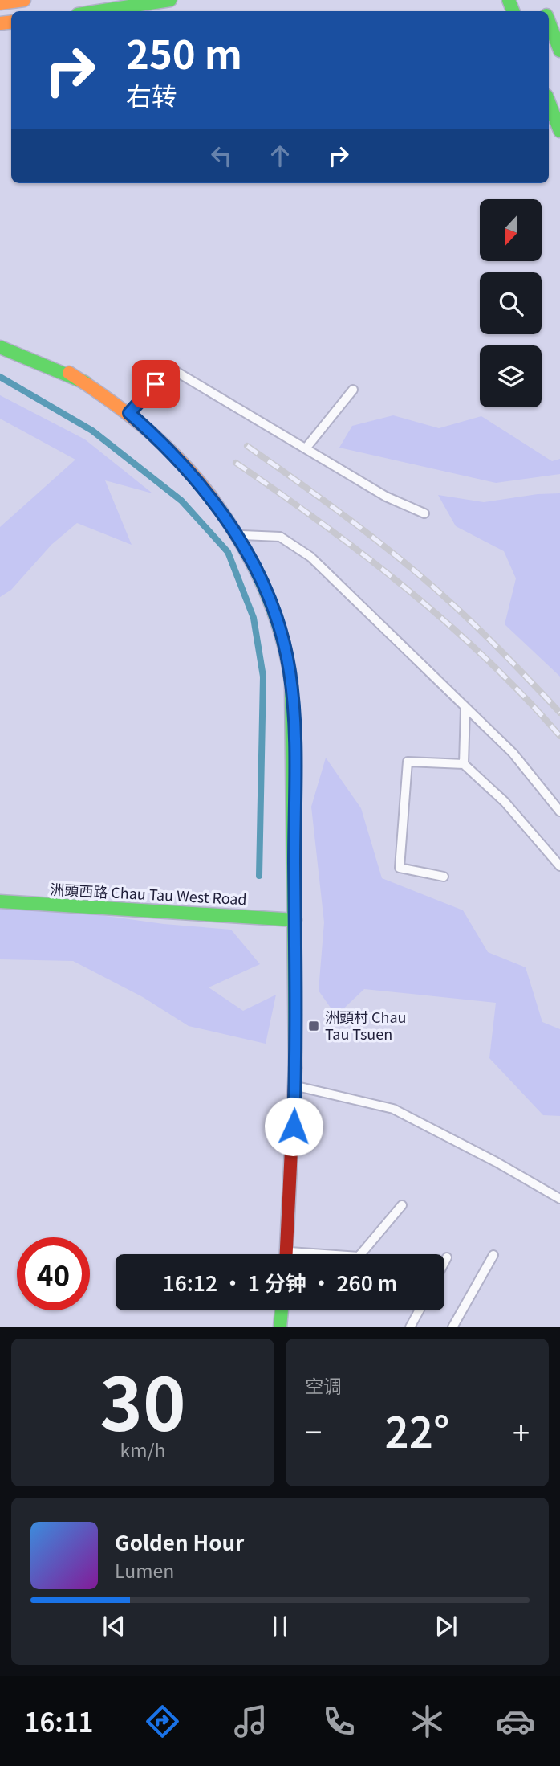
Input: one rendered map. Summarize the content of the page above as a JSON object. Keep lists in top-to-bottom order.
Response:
{
  "streets": {
    "street": ["洲頭西路 Chau Tau West Road"]
  },
  "places": {
    "transit": ["洲頭村 Chau Tau Tsuen"]
  },
  "north": "bottom",
  "page": {
    "turn": ["250 m", "右转"],
    "limit": "40",
    "trip": "16:12 · 1 分钟 · 260 m",
    "tile": [
      ["30", "km/h"],
      "空调"
    ],
    "heat": ["−", "22°", "+"],
    "song": ["Golden Hour", "Lumen"],
    "tabs": "16:11"
  }
}
